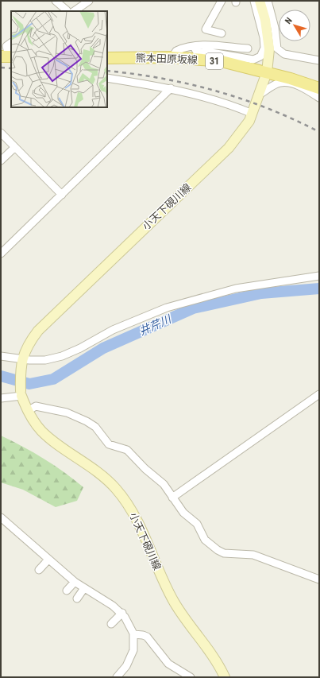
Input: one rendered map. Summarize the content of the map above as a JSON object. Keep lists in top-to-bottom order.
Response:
{
  "streets": {
    "main road": ["熊本田原坂線", "31", "小天下硯川線"]
  },
  "crossings": [
    ["熊本田原坂線", "小天下硯川線"]
  ],
  "water": ["井芹川"],
  "north": "top left"
}
